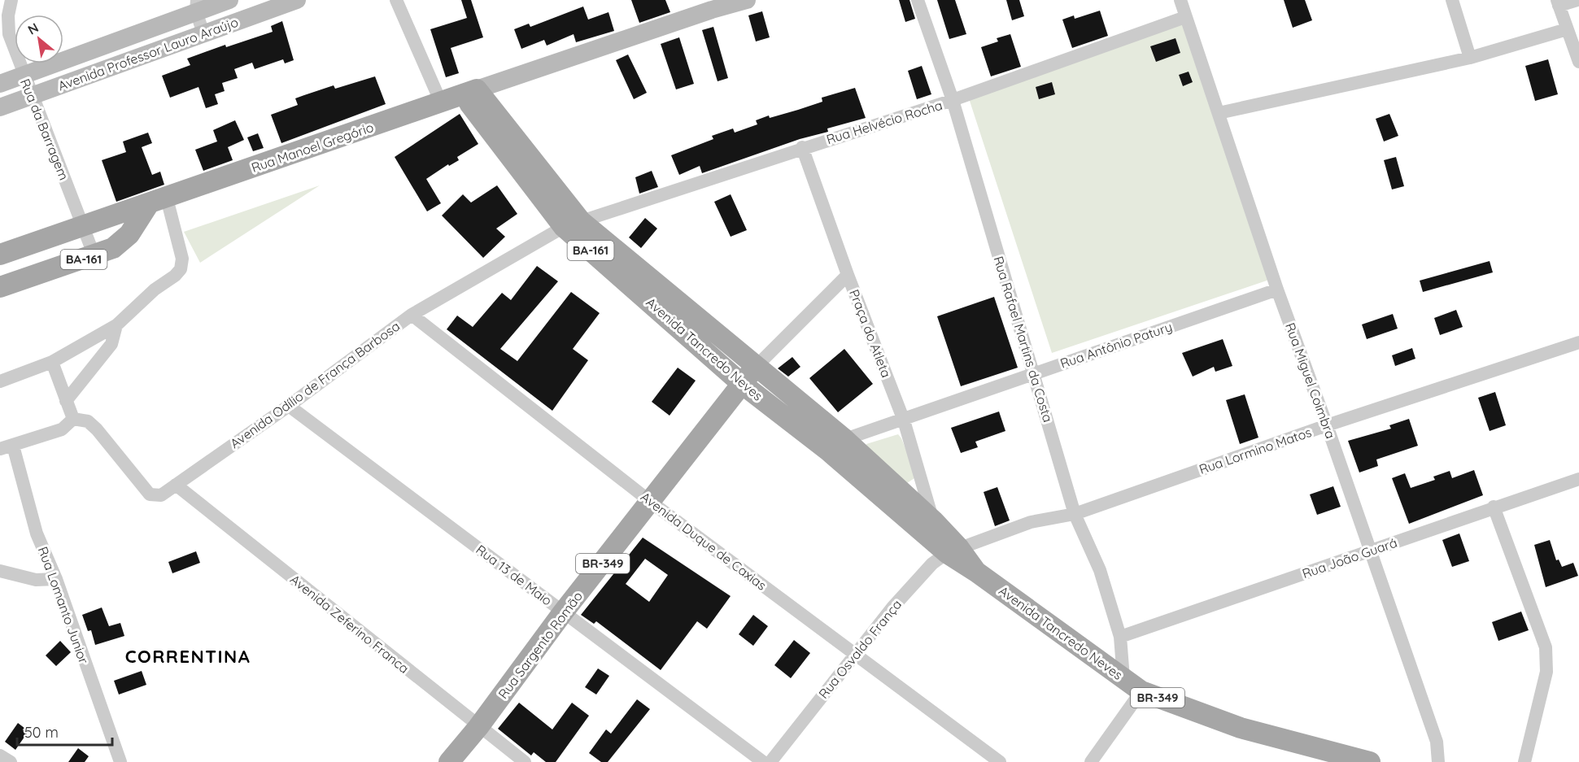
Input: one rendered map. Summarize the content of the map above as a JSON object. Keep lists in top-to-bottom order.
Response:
{
  "streets": {
    "main road": [
      "Rua Manoel Gregório",
      "BA-161",
      "Avenida Tancredo Neves",
      "BR-349",
      "Rua Sargento Romão"
    ],
    "street": [
      "Avenida Professor Lauro Araújo",
      "Rua Helvécio Rocha",
      "Rua da Barragem",
      "Praça do Atleta",
      "Rua Rafael Martins da Costa",
      "Rua Antônio Patury",
      "Rua Miguel Coimbra",
      "Avenida Odílio de França Barbosa",
      "Rua Lormino Matos",
      "Avenida Duque de Caxias",
      "Rua João Guará",
      "Rua 13 de Maio",
      "Rua Lomanto Junior",
      "Avenida Zeferino Franca",
      "Rua Osvaldo França"
    ]
  },
  "crossings": [
    ["Avenida Professor Lauro Araújo", "Rua da Barragem"],
    ["Rua Helvécio Rocha", "Praça do Atleta"],
    ["Rua Helvécio Rocha", "Rua Rafael Martins da Costa"],
    ["Rua Helvécio Rocha", "Avenida Tancredo Neves"],
    ["Rua Helvécio Rocha", "Rua Miguel Coimbra"],
    ["Rua Helvécio Rocha", "Avenida Odílio de França Barbosa"],
    ["Rua da Barragem", "BA-161"],
    ["Rua Manoel Gregório", "BA-161"],
    ["Rua Manoel Gregório", "Avenida Tancredo Neves"],
    ["Praça do Atleta", "Rua Antônio Patury"],
    ["Praça do Atleta", "Avenida Tancredo Neves"],
    ["Rua Rafael Martins da Costa", "Rua Antônio Patury"],
    ["Rua Rafael Martins da Costa", "Avenida Tancredo Neves"],
    ["Rua Rafael Martins da Costa", "Rua Lormino Matos"],
    ["Rua Rafael Martins da Costa", "Rua João Guará"],
    ["Rua Antônio Patury", "Avenida Tancredo Neves"],
    ["Rua Antônio Patury", "Rua Miguel Coimbra"],
    ["Avenida Tancredo Neves", "Avenida Odílio de França Barbosa"],
    ["Avenida Tancredo Neves", "Rua Lormino Matos"],
    ["Avenida Tancredo Neves", "Rua Sargento Romão"],
    ["Avenida Tancredo Neves", "Rua Osvaldo França"],
    ["Rua Miguel Coimbra", "Rua Lormino Matos"],
    ["Rua Miguel Coimbra", "Rua João Guará"],
    ["Avenida Odílio de França Barbosa", "Avenida Duque de Caxias"],
    ["Avenida Odílio de França Barbosa", "Rua 13 de Maio"],
    ["Avenida Odílio de França Barbosa", "Avenida Zeferino Franca"],
    ["Rua Lormino Matos", "Rua Osvaldo França"],
    ["Avenida Duque de Caxias", "Rua Sargento Romão"],
    ["Avenida Duque de Caxias", "Rua Osvaldo França"],
    ["Rua 13 de Maio", "Rua Sargento Romão"],
    ["Avenida Zeferino Franca", "Rua Sargento Romão"]
  ],
  "districts": ["CORRENTINA"],
  "scale_bar": "50 m",
  "north": "top left"
}
